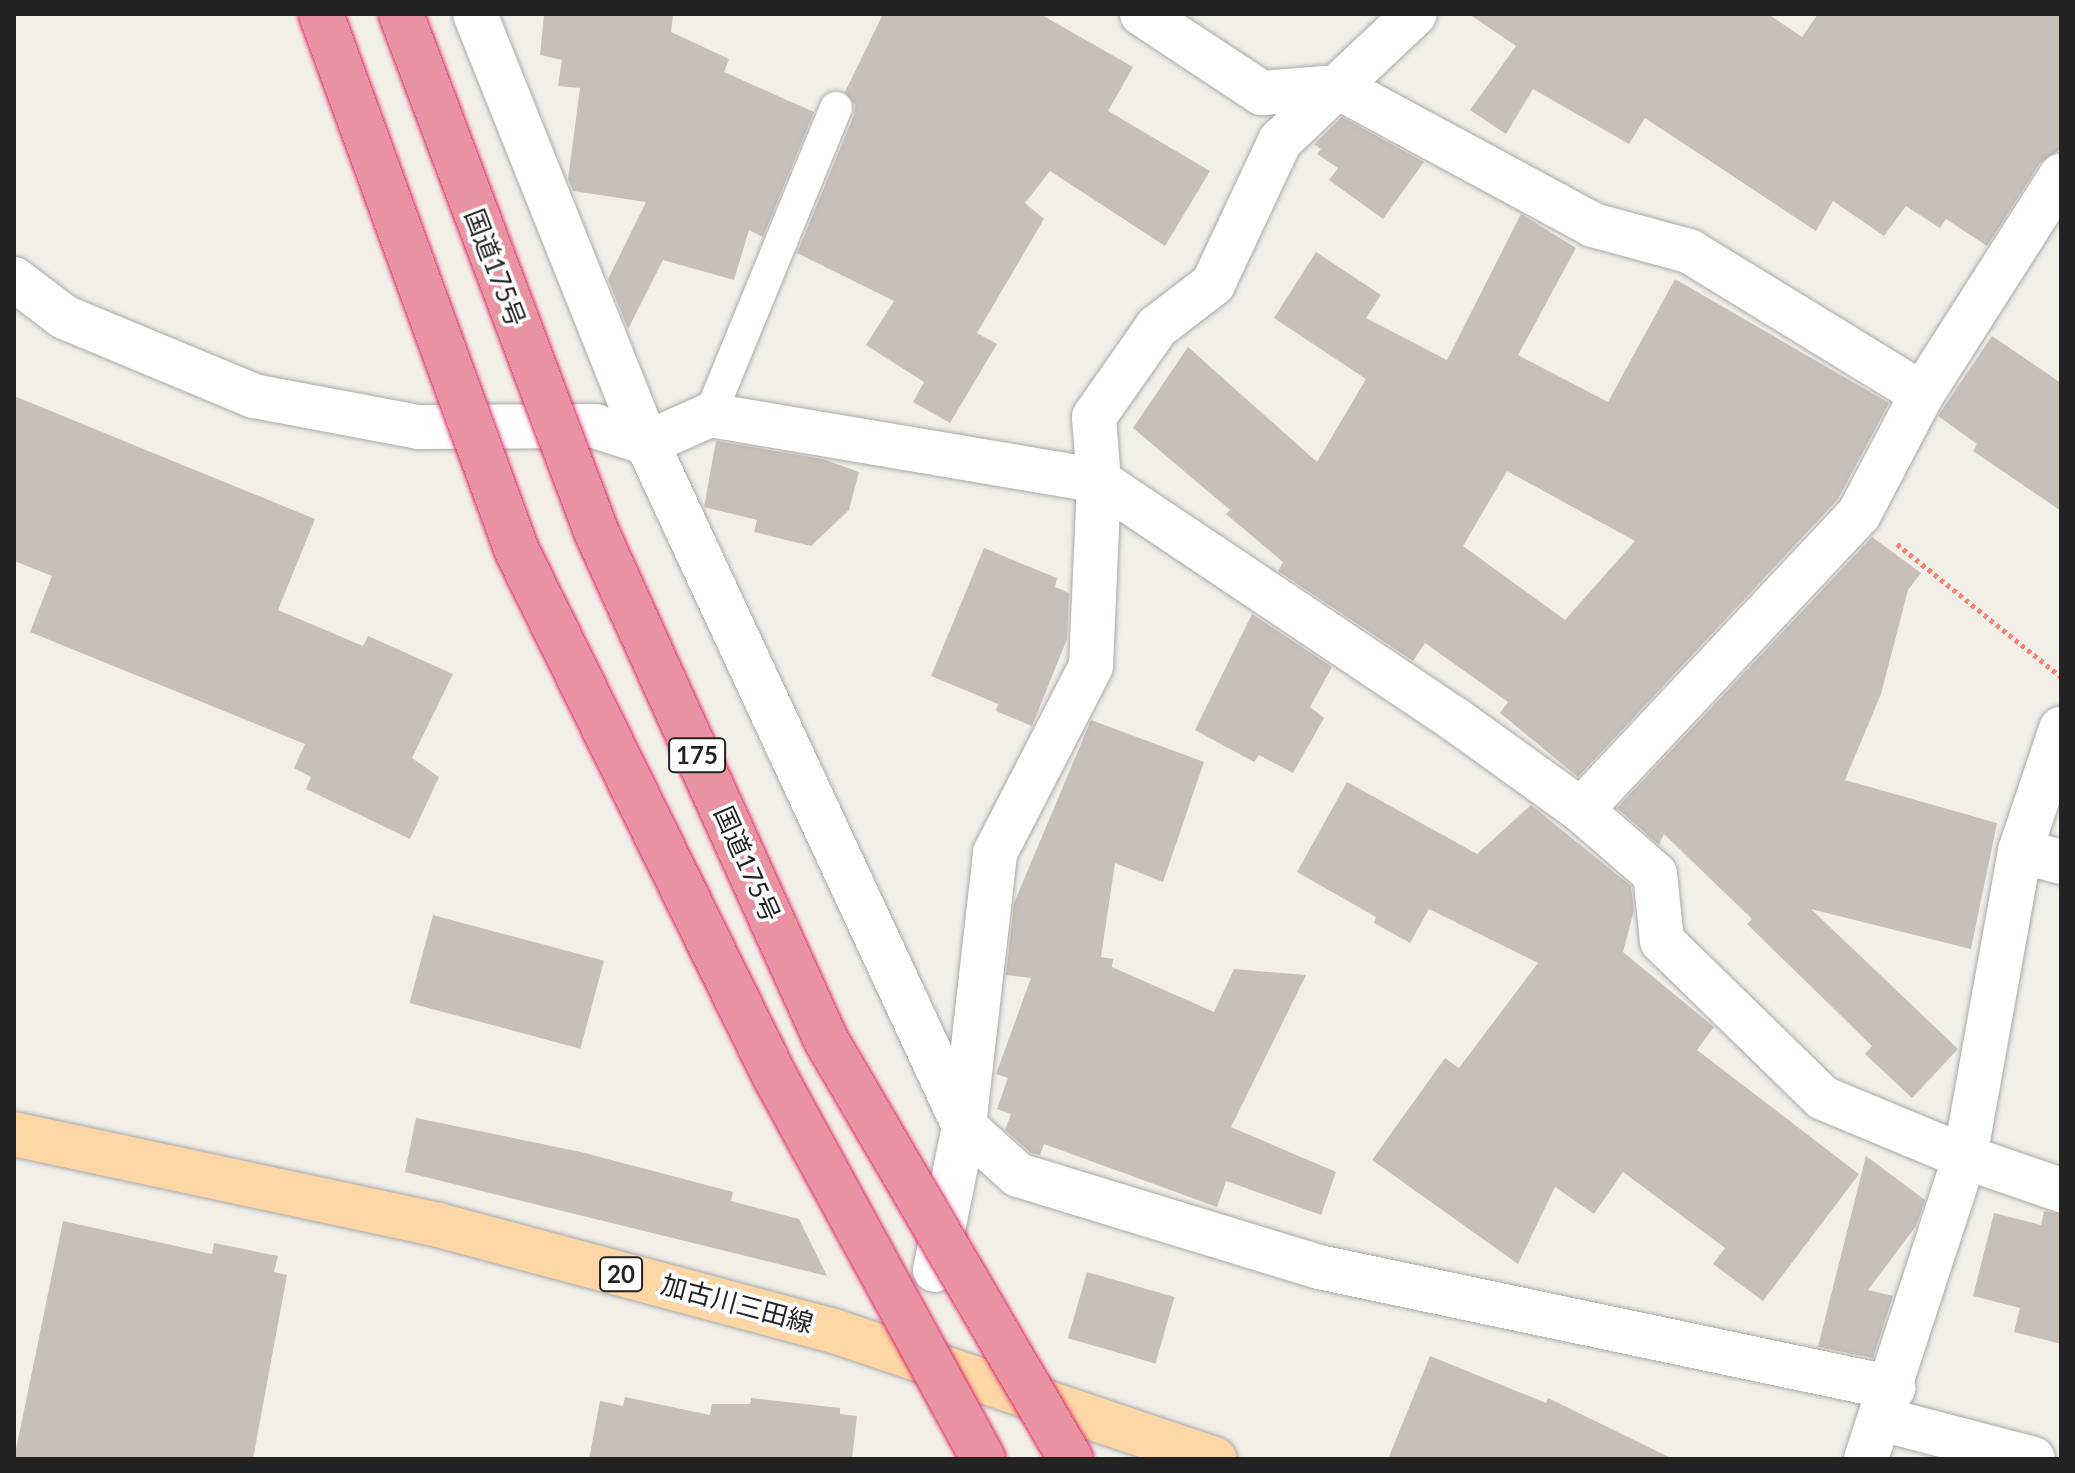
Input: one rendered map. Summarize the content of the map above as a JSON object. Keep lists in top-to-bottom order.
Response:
{
  "streets": {
    "highway": ["国道175号", "175"],
    "main road": ["20", "加古川三田線"]
  }
}
